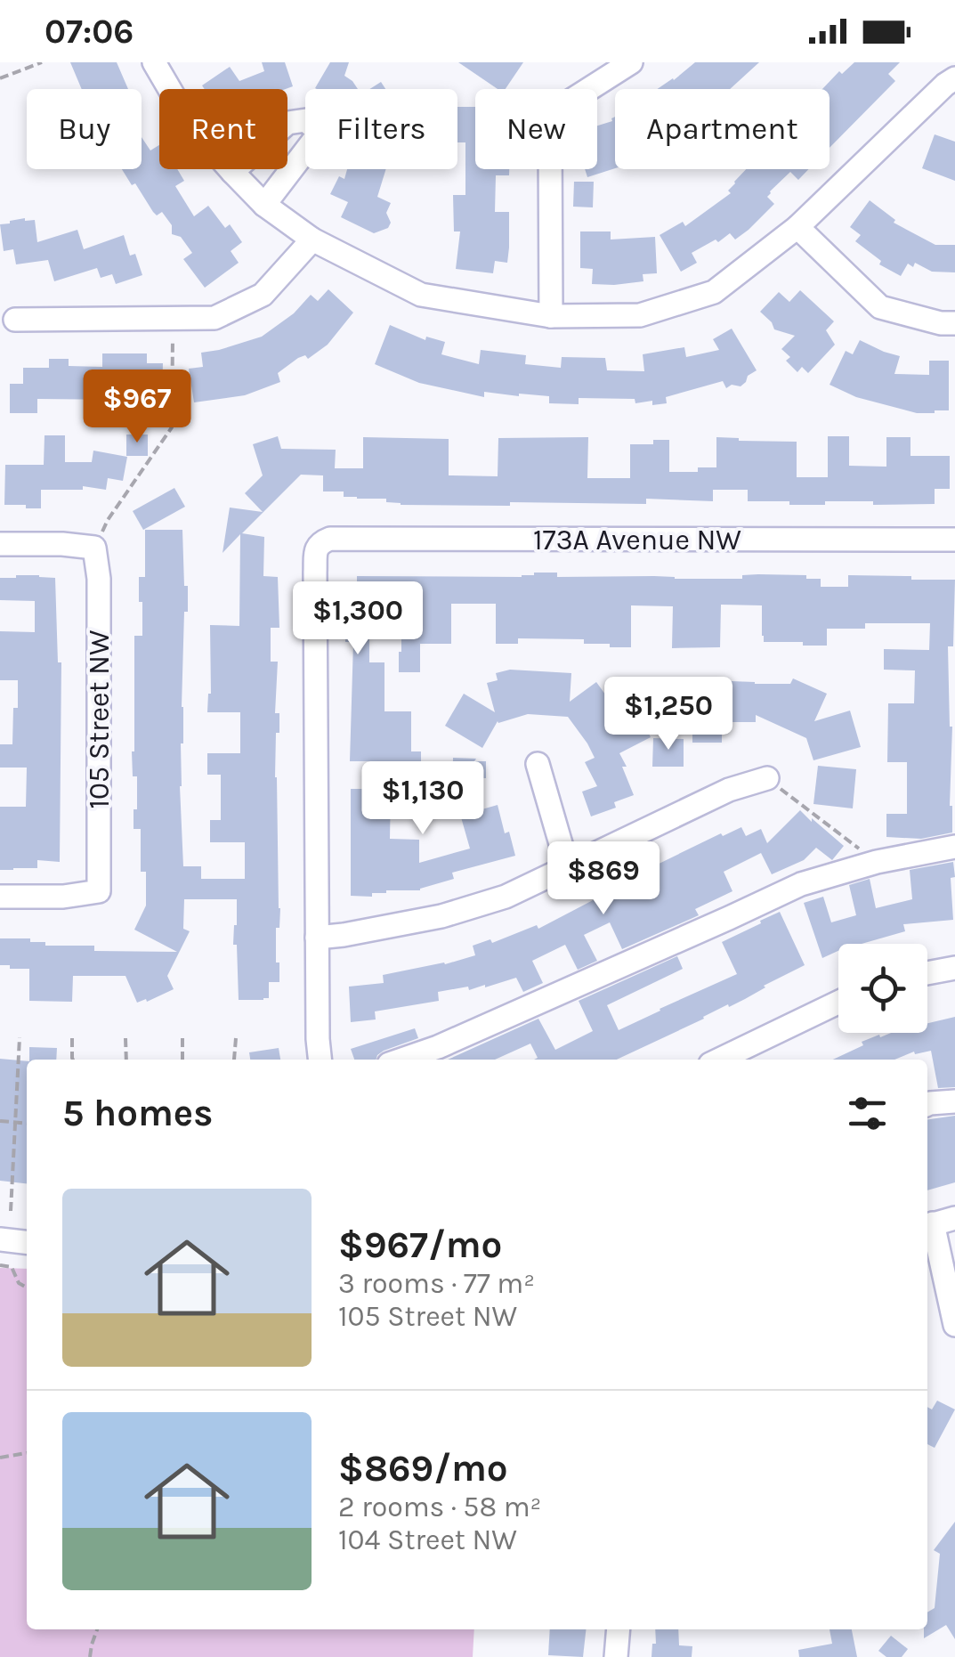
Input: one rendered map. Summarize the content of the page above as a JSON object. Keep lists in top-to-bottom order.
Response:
{
  "streets": {
    "street": ["173A Avenue NW", "105 Street NW"]
  },
  "page": {
    "status": "07:06",
    "chip": [
      "Buy",
      "Rent",
      "Filters",
      "New",
      "Apartment"
    ],
    "price": [
      "$967",
      "$1,300",
      "$1,250",
      "$1,130",
      "$869"
    ],
    "heading": "5 homes",
    "list": [
      {
        "name": "$967/mo",
        "note": "3 rooms · 77 m² · 105 Street NW"
      },
      {
        "name": "$869/mo",
        "note": "2 rooms · 58 m² · 104 Street NW"
      }
    ]
  }
}
